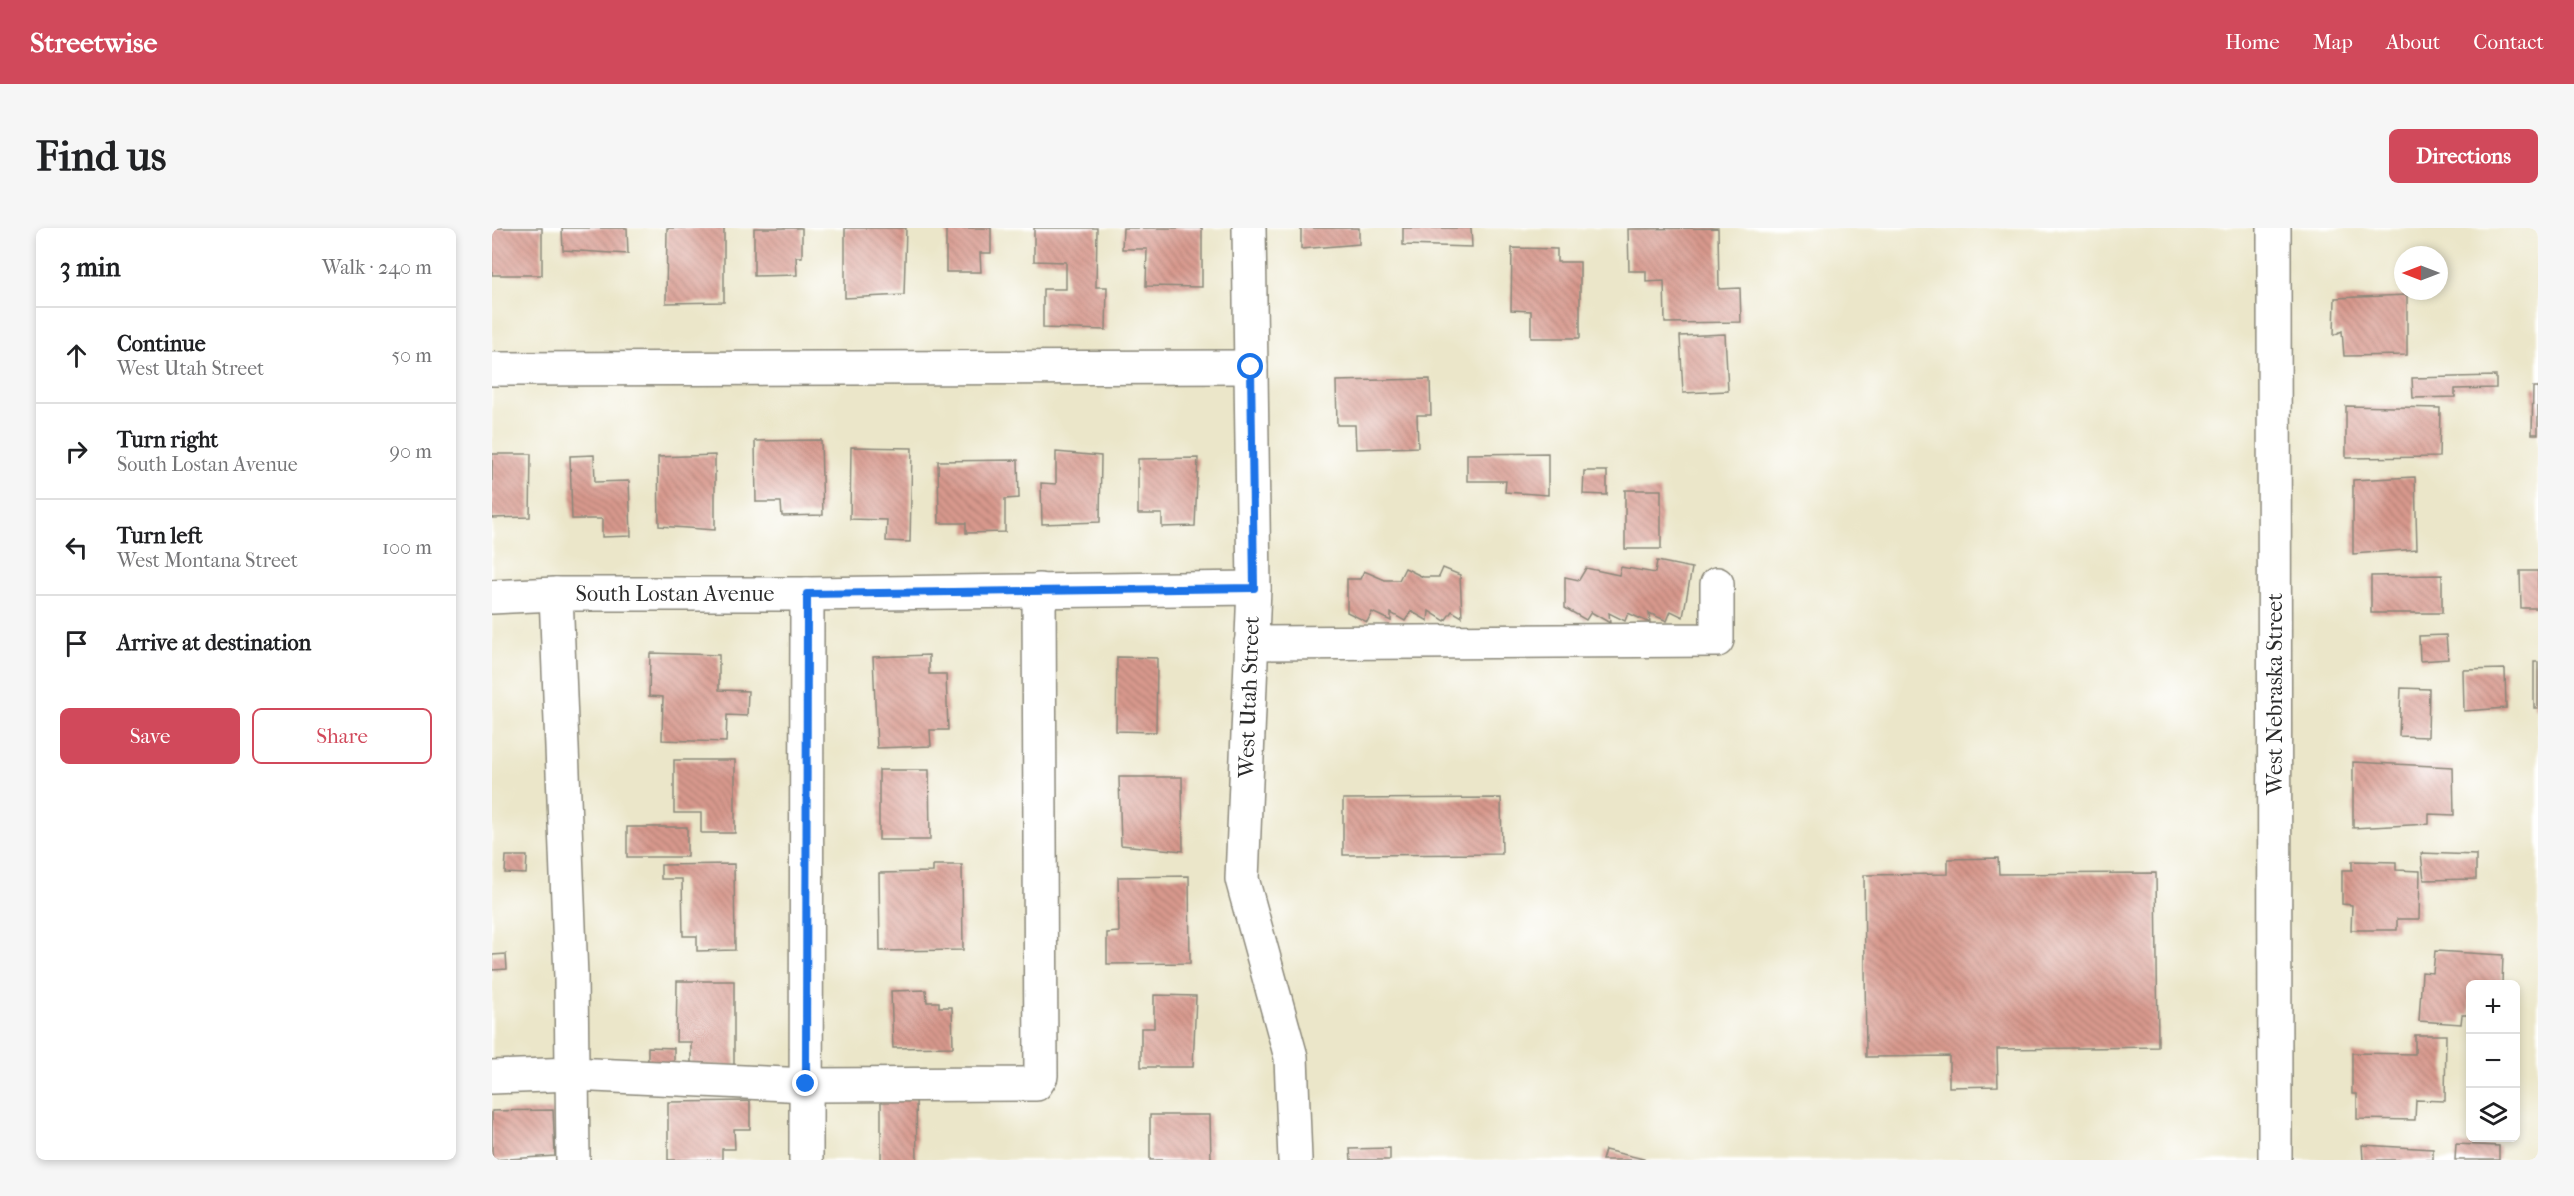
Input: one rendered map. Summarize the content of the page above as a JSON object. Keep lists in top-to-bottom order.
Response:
{
  "streets": {
    "street": ["South Lostan Avenue", "West Nebraska Street", "West Utah Street"]
  },
  "crossings": [
    ["South Lostan Avenue", "West Utah Street"]
  ],
  "north": "left",
  "page": {
    "header": "Streetwise",
    "nav": [
      "Home",
      "Map",
      "About",
      "Contact"
    ],
    "buttons": [
      "Directions",
      ["Save", "Share"]
    ],
    "title": "Find us",
    "heading": ["3 min", "Walk · 240 m"],
    "list": [
      ["Continue", "West Utah Street", "50 m"],
      ["Turn right", "South Lostan Avenue", "90 m"],
      ["Turn left", "West Montana Street", "100 m"],
      "Arrive at destination"
    ],
    "map_buttons": ["+", "−"]
  }
}
